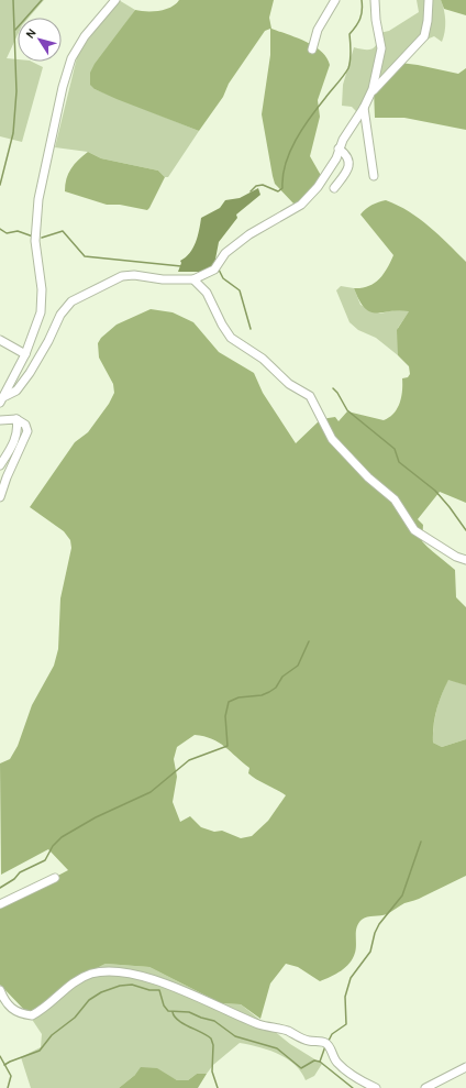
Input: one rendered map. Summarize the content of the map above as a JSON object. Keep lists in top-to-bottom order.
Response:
{
  "north": "top left"
}
